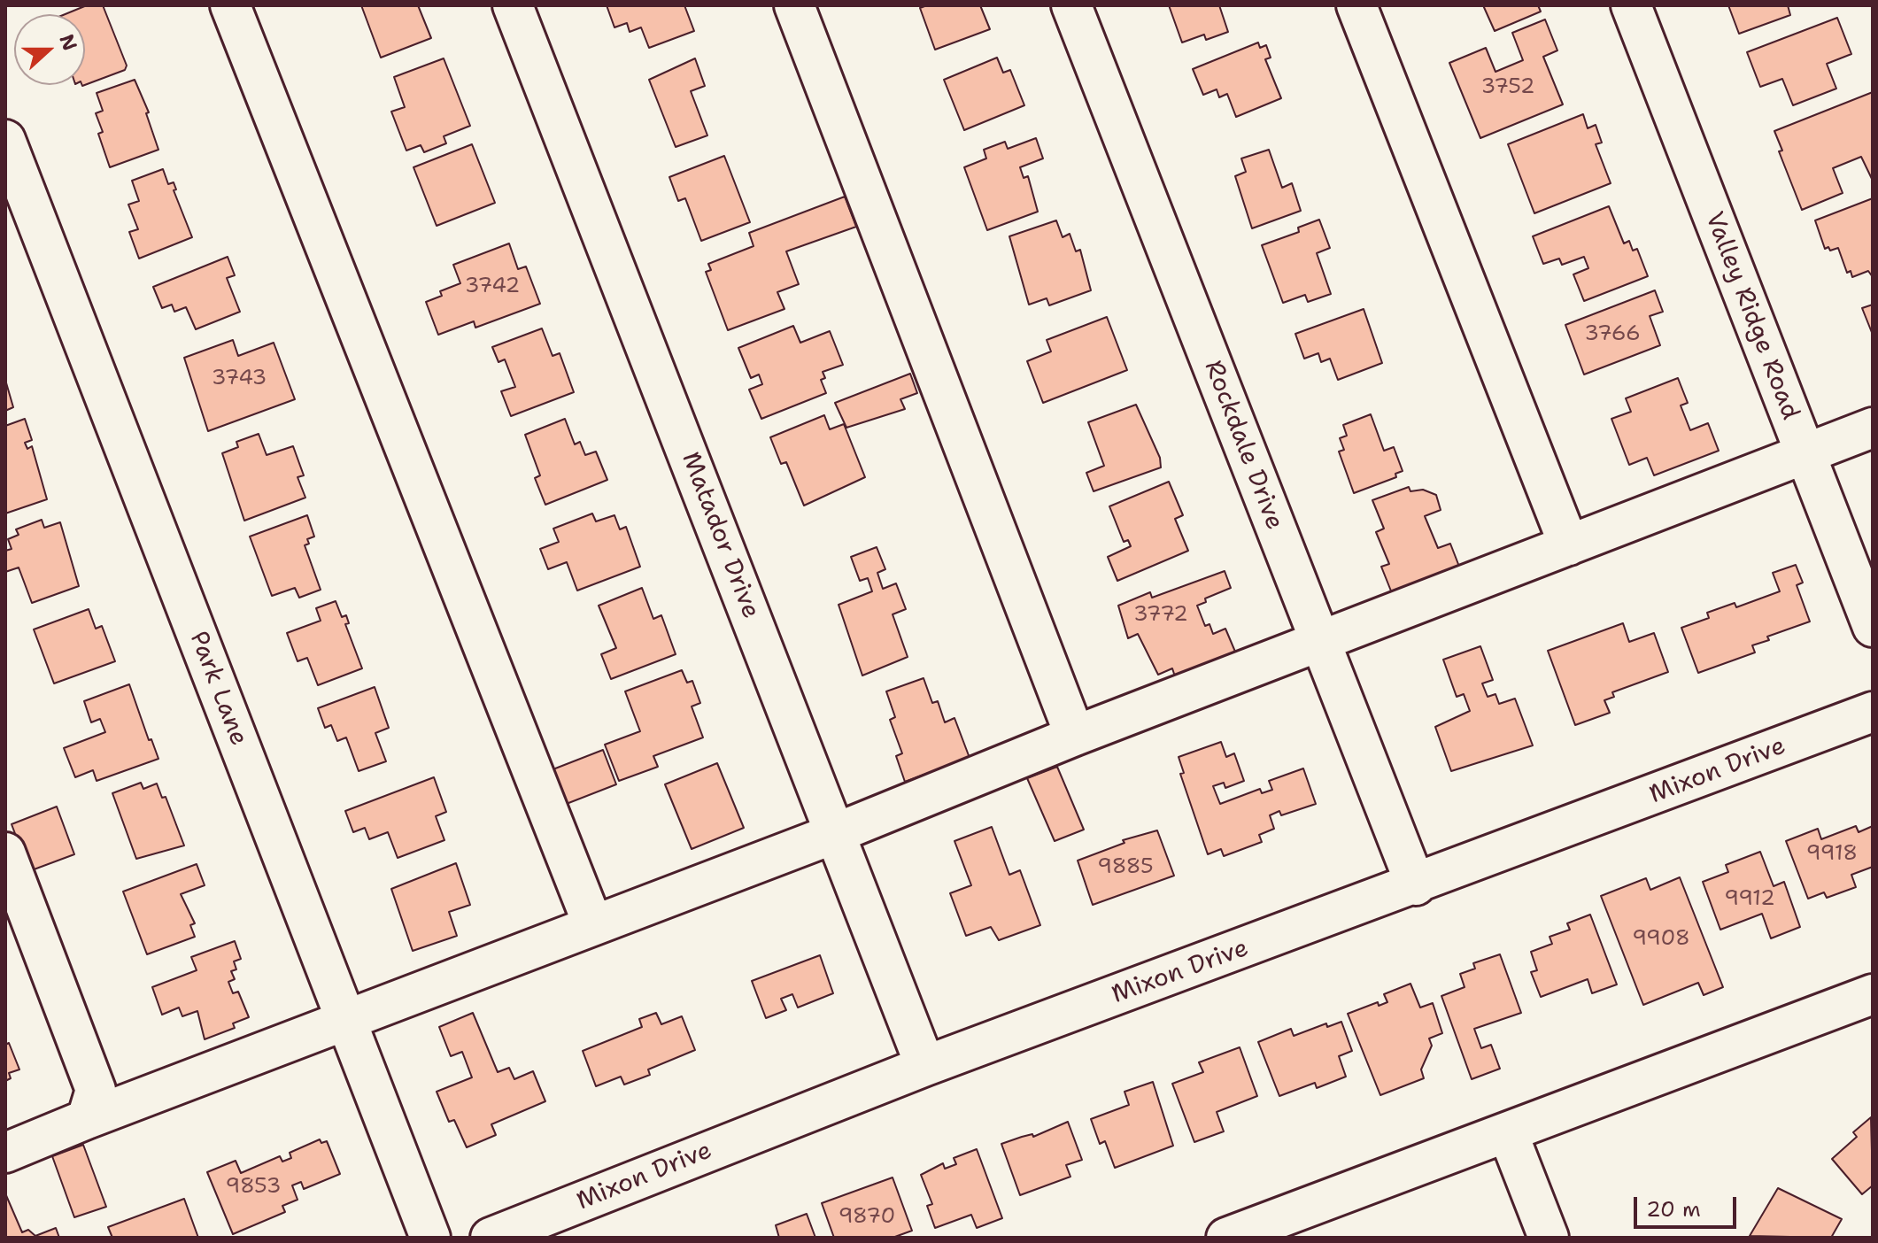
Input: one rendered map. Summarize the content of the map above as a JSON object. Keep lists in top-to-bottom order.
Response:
{
  "streets": {
    "street": [
      "Valley Ridge Road",
      "Rockdale Drive",
      "Matador Drive",
      "Park Lane",
      "Mixon Drive"
    ]
  },
  "crossings": [
    ["Rockdale Drive", "Mixon Drive"],
    ["Matador Drive", "Mixon Drive"]
  ],
  "house_numbers": [
    "3752",
    "3742",
    "3766",
    "3743",
    "3772",
    "9918",
    "9885",
    "9912",
    "9908",
    "9853",
    "9870"
  ],
  "scale_bar": "20 m",
  "north": "right"
}
